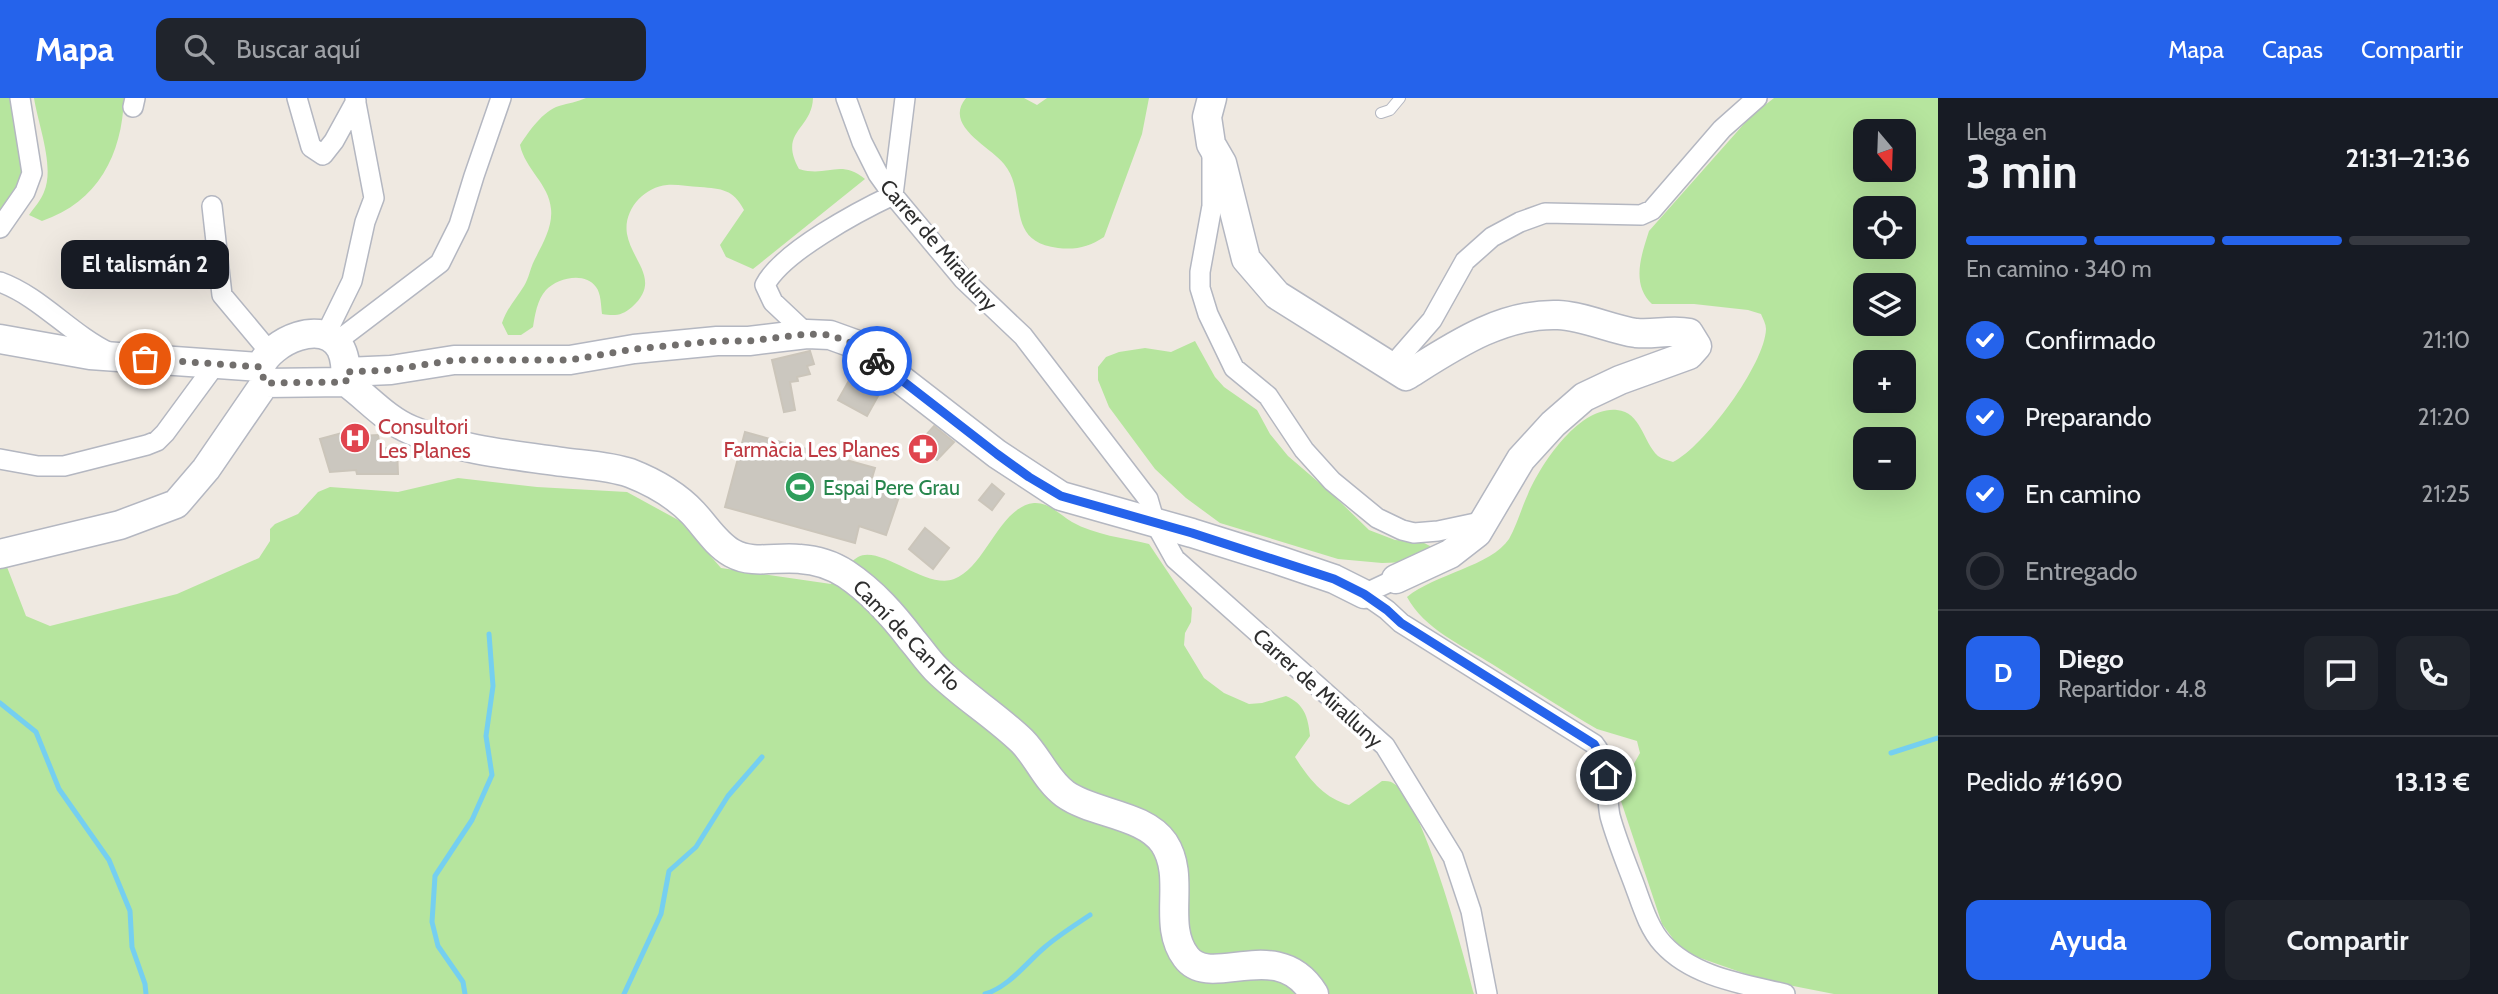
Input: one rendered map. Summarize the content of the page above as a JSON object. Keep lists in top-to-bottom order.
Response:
{
  "streets": {
    "street": ["Carrer de Miralluny", "Camí de Can Flo"]
  },
  "places": {
    "other": ["El talismán 2"],
    "hospital": ["Consultori Les Planes"],
    "pharmacy": ["Farmàcia Les Planes"],
    "sports": ["Espai Pere Grau"]
  },
  "north": "bottom",
  "page": {
    "header": "Mapa",
    "search": "Buscar aquí",
    "nav": ["Mapa", "Capas", "Compartir"],
    "heading": ["3 min", "Llega en", "21:31–21:36"],
    "panel": [
      "Diego",
      "Repartidor · 4.8",
      "Pedido #1690",
      "13.13 €"
    ],
    "map_buttons": ["+", "−"],
    "bar": "En camino · 340 m",
    "bubble": "El talismán 2",
    "list": [
      ["Confirmado", "21:10"],
      ["Preparando", "21:20"],
      ["En camino", "21:25"],
      "Entregado"
    ],
    "round": "D",
    "buttons": ["Ayuda", "Compartir"]
  }
}
